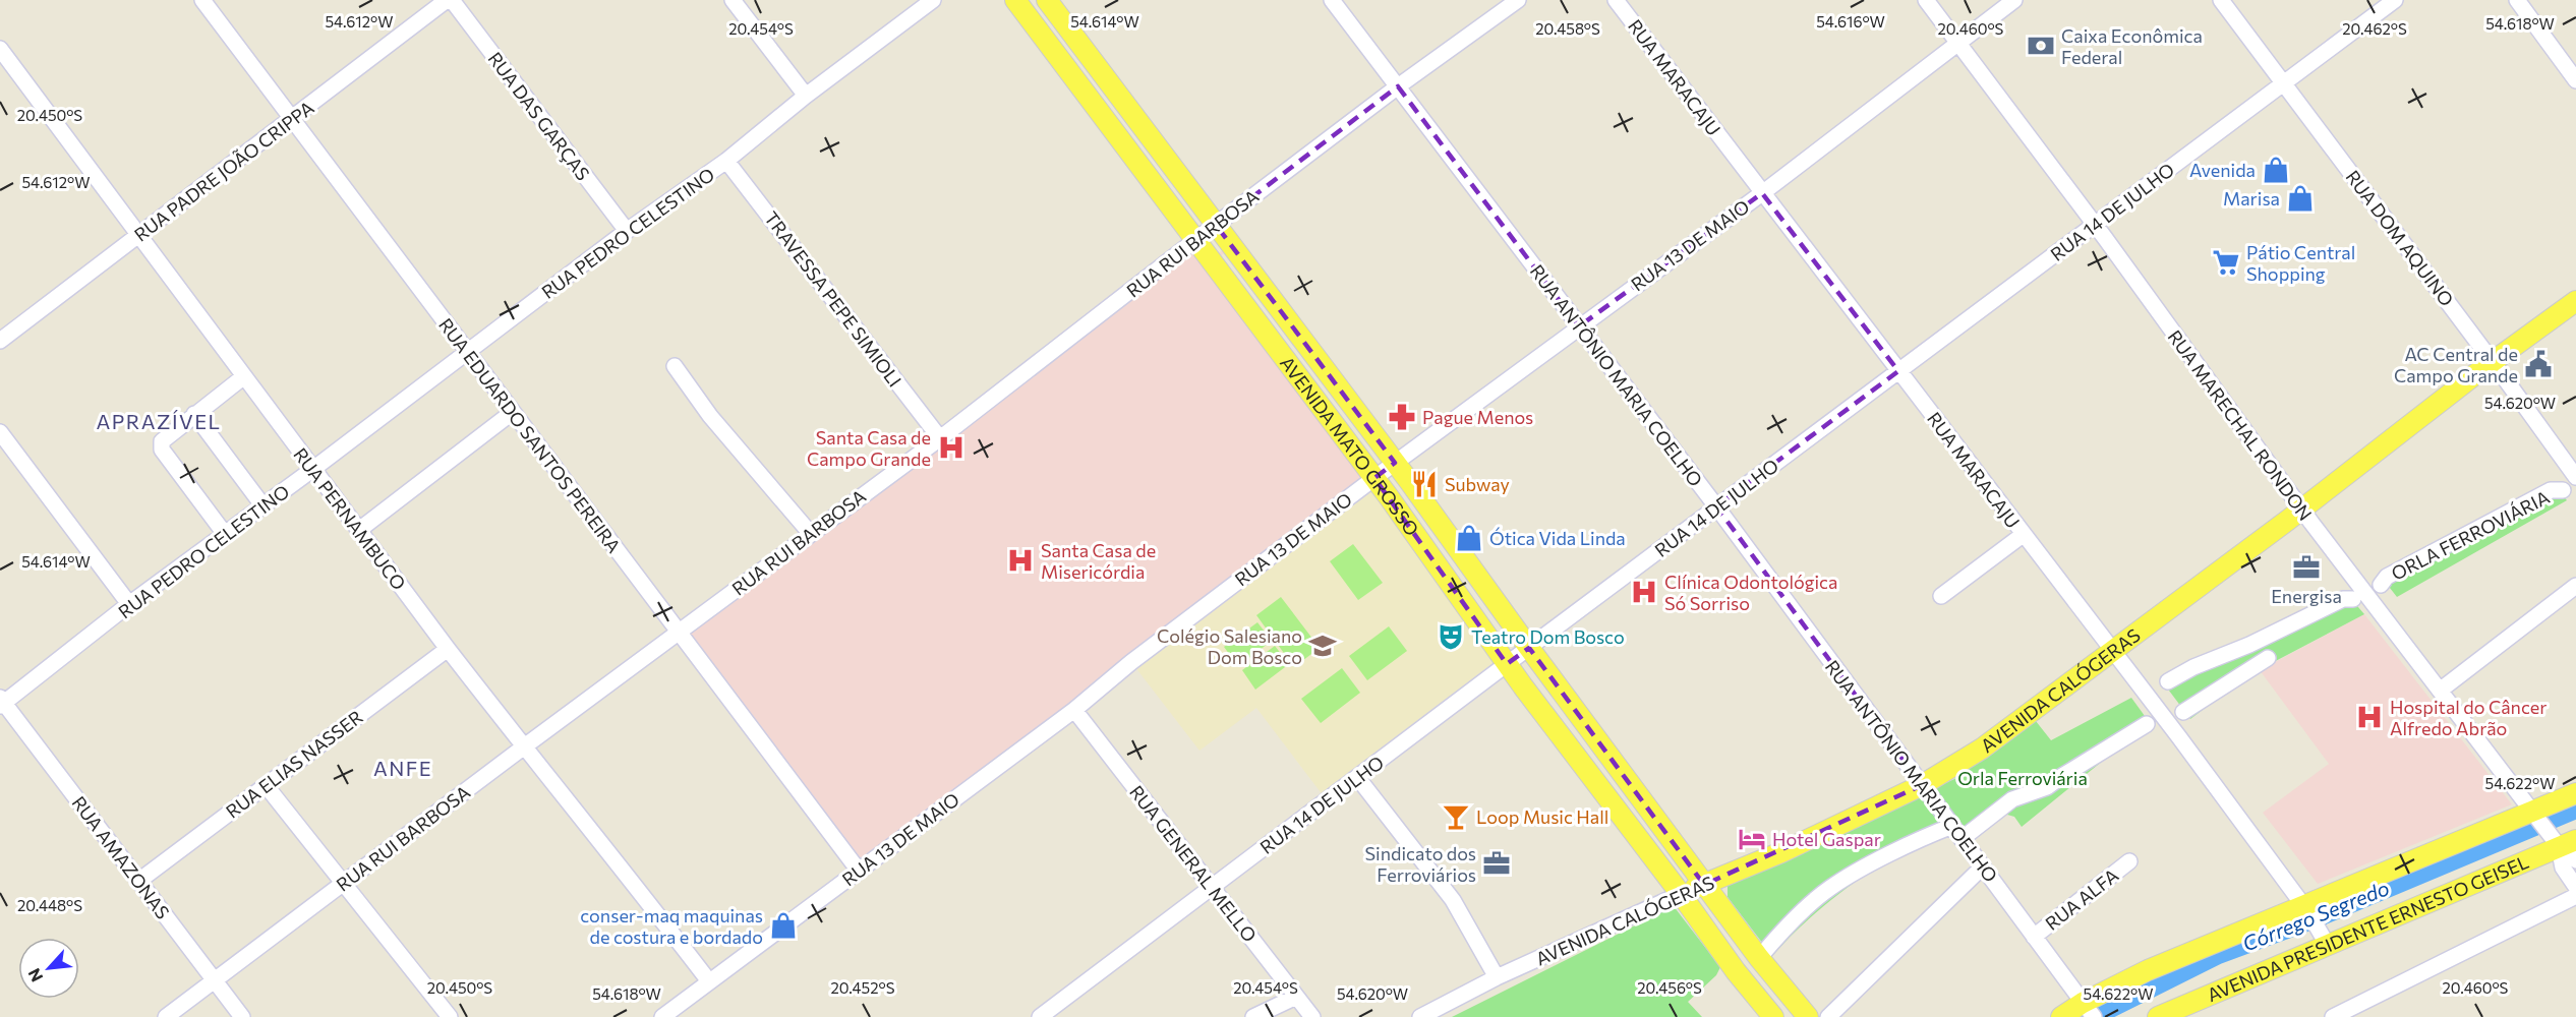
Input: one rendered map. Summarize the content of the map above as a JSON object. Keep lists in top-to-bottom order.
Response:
{
  "streets": {
    "main road": ["AVENIDA MATO GROSSO", "AVENIDA CALÓGERAS", "AVENIDA PRESIDENTE ERNESTO GEISEL"],
    "street": [
      "RUA MARACAJU",
      "RUA DAS GARÇAS",
      "RUA PADRE JOÃO CRIPPA",
      "RUA 14 DE JULHO",
      "RUA PEDRO CELESTINO",
      "RUA DOM AQUINO",
      "RUA RUI BARBOSA",
      "RUA 13 DE MAIO",
      "TRAVESSA PEPE SIMIOLI",
      "RUA ANTÔNIO MARIA COELHO",
      "RUA MARECHAL RONDON",
      "RUA EDUARDO SANTOS PEREIRA",
      "RUA PERNAMBUCO",
      "ORLA FERROVIÁRIA",
      "RUA ELIAS NASSER",
      "RUA AMAZONAS",
      "RUA GENERAL MELLO",
      "RUA ALFA"
    ]
  },
  "crossings": [
    ["RUA MARACAJU", "RUA 14 DE JULHO"],
    ["RUA MARACAJU", "RUA 13 DE MAIO"],
    ["RUA MARACAJU", "AVENIDA CALÓGERAS"],
    ["RUA MARACAJU", "AVENIDA PRESIDENTE ERNESTO GEISEL"],
    ["RUA DAS GARÇAS", "RUA PEDRO CELESTINO"],
    ["RUA PADRE JOÃO CRIPPA", "RUA EDUARDO SANTOS PEREIRA"],
    ["RUA PADRE JOÃO CRIPPA", "RUA PERNAMBUCO"],
    ["RUA 14 DE JULHO", "RUA DOM AQUINO"],
    ["RUA 14 DE JULHO", "RUA ANTÔNIO MARIA COELHO"],
    ["RUA 14 DE JULHO", "RUA MARECHAL RONDON"],
    ["RUA 14 DE JULHO", "AVENIDA MATO GROSSO"],
    ["RUA 14 DE JULHO", "RUA GENERAL MELLO"],
    ["RUA PEDRO CELESTINO", "TRAVESSA PEPE SIMIOLI"],
    ["RUA PEDRO CELESTINO", "RUA EDUARDO SANTOS PEREIRA"],
    ["RUA PEDRO CELESTINO", "RUA PERNAMBUCO"],
    ["RUA PEDRO CELESTINO", "RUA AMAZONAS"],
    ["RUA DOM AQUINO", "AVENIDA CALÓGERAS"],
    ["RUA RUI BARBOSA", "TRAVESSA PEPE SIMIOLI"],
    ["RUA RUI BARBOSA", "RUA ANTÔNIO MARIA COELHO"],
    ["RUA RUI BARBOSA", "RUA EDUARDO SANTOS PEREIRA"],
    ["RUA RUI BARBOSA", "AVENIDA MATO GROSSO"],
    ["RUA RUI BARBOSA", "RUA PERNAMBUCO"],
    ["RUA RUI BARBOSA", "RUA AMAZONAS"],
    ["RUA 13 DE MAIO", "RUA ANTÔNIO MARIA COELHO"],
    ["RUA 13 DE MAIO", "RUA MARECHAL RONDON"],
    ["RUA 13 DE MAIO", "RUA EDUARDO SANTOS PEREIRA"],
    ["RUA 13 DE MAIO", "AVENIDA MATO GROSSO"],
    ["RUA 13 DE MAIO", "RUA PERNAMBUCO"],
    ["RUA 13 DE MAIO", "RUA GENERAL MELLO"],
    ["RUA ANTÔNIO MARIA COELHO", "AVENIDA CALÓGERAS"],
    ["RUA ANTÔNIO MARIA COELHO", "RUA ALFA"],
    ["RUA MARECHAL RONDON", "AVENIDA CALÓGERAS"],
    ["RUA MARECHAL RONDON", "AVENIDA PRESIDENTE ERNESTO GEISEL"],
    ["AVENIDA MATO GROSSO", "AVENIDA CALÓGERAS"],
    ["RUA PERNAMBUCO", "RUA ELIAS NASSER"],
    ["RUA ELIAS NASSER", "RUA AMAZONAS"]
  ],
  "districts": ["APRAZÍVEL", "ANFE"],
  "water": ["Córrego Segredo"],
  "parks": ["Orla Ferroviária"],
  "places": {
    "bank": ["Caixa Econômica Federal"],
    "shop": [
      "Avenida",
      "Marisa",
      "Ótica Vida Linda",
      "conser-maq maquinas de costura e bordado"
    ],
    "supermarket": ["Pátio Central Shopping"],
    "public building": ["AC Central de Campo Grande"],
    "pharmacy": ["Pague Menos"],
    "hospital": [
      "Santa Casa de Campo Grande",
      "Santa Casa de Misericórdia",
      "Clínica Odontológica Só Sorriso",
      "Hospital do Câncer Alfredo Abrão"
    ],
    "restaurant": ["Subway"],
    "office": ["Energisa", "Sindicato dos Ferroviários"],
    "theatre": ["Teatro Dom Bosco"],
    "school or university": ["Colégio Salesiano Dom Bosco"],
    "bar": ["Loop Music Hall"],
    "hotel": ["Hotel Gaspar"]
  },
  "north": "bottom left",
  "coordinates": [
    "54.612°W",
    "54.614°W",
    "54.616°W",
    "54.618°W",
    "20.454°S",
    "20.458°S",
    "20.460°S",
    "20.462°S",
    "20.450°S",
    "54.620°W",
    "54.622°W",
    "20.448°S",
    "20.452°S",
    "20.456°S"
  ]
}
